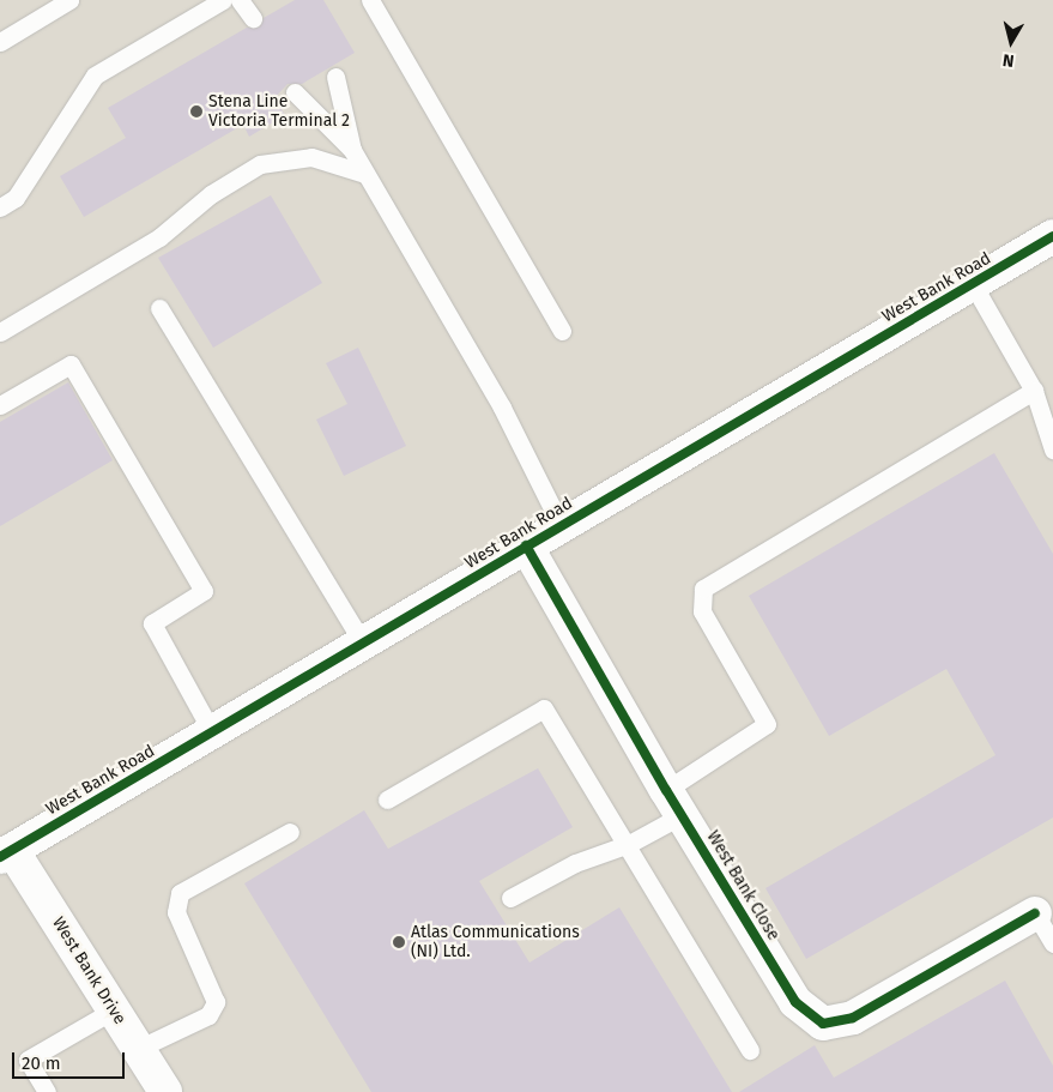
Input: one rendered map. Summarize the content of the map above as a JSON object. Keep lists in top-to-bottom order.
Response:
{
  "streets": {
    "street": ["West Bank Road", "West Bank Close", "West Bank Drive"]
  },
  "crossings": [
    ["West Bank Road", "West Bank Close"],
    ["West Bank Road", "West Bank Drive"]
  ],
  "places": ["Stena Line Victoria Terminal 2", "Atlas Communications (NI) Ltd."],
  "scale_bar": "20 m",
  "north": "bottom"
}
